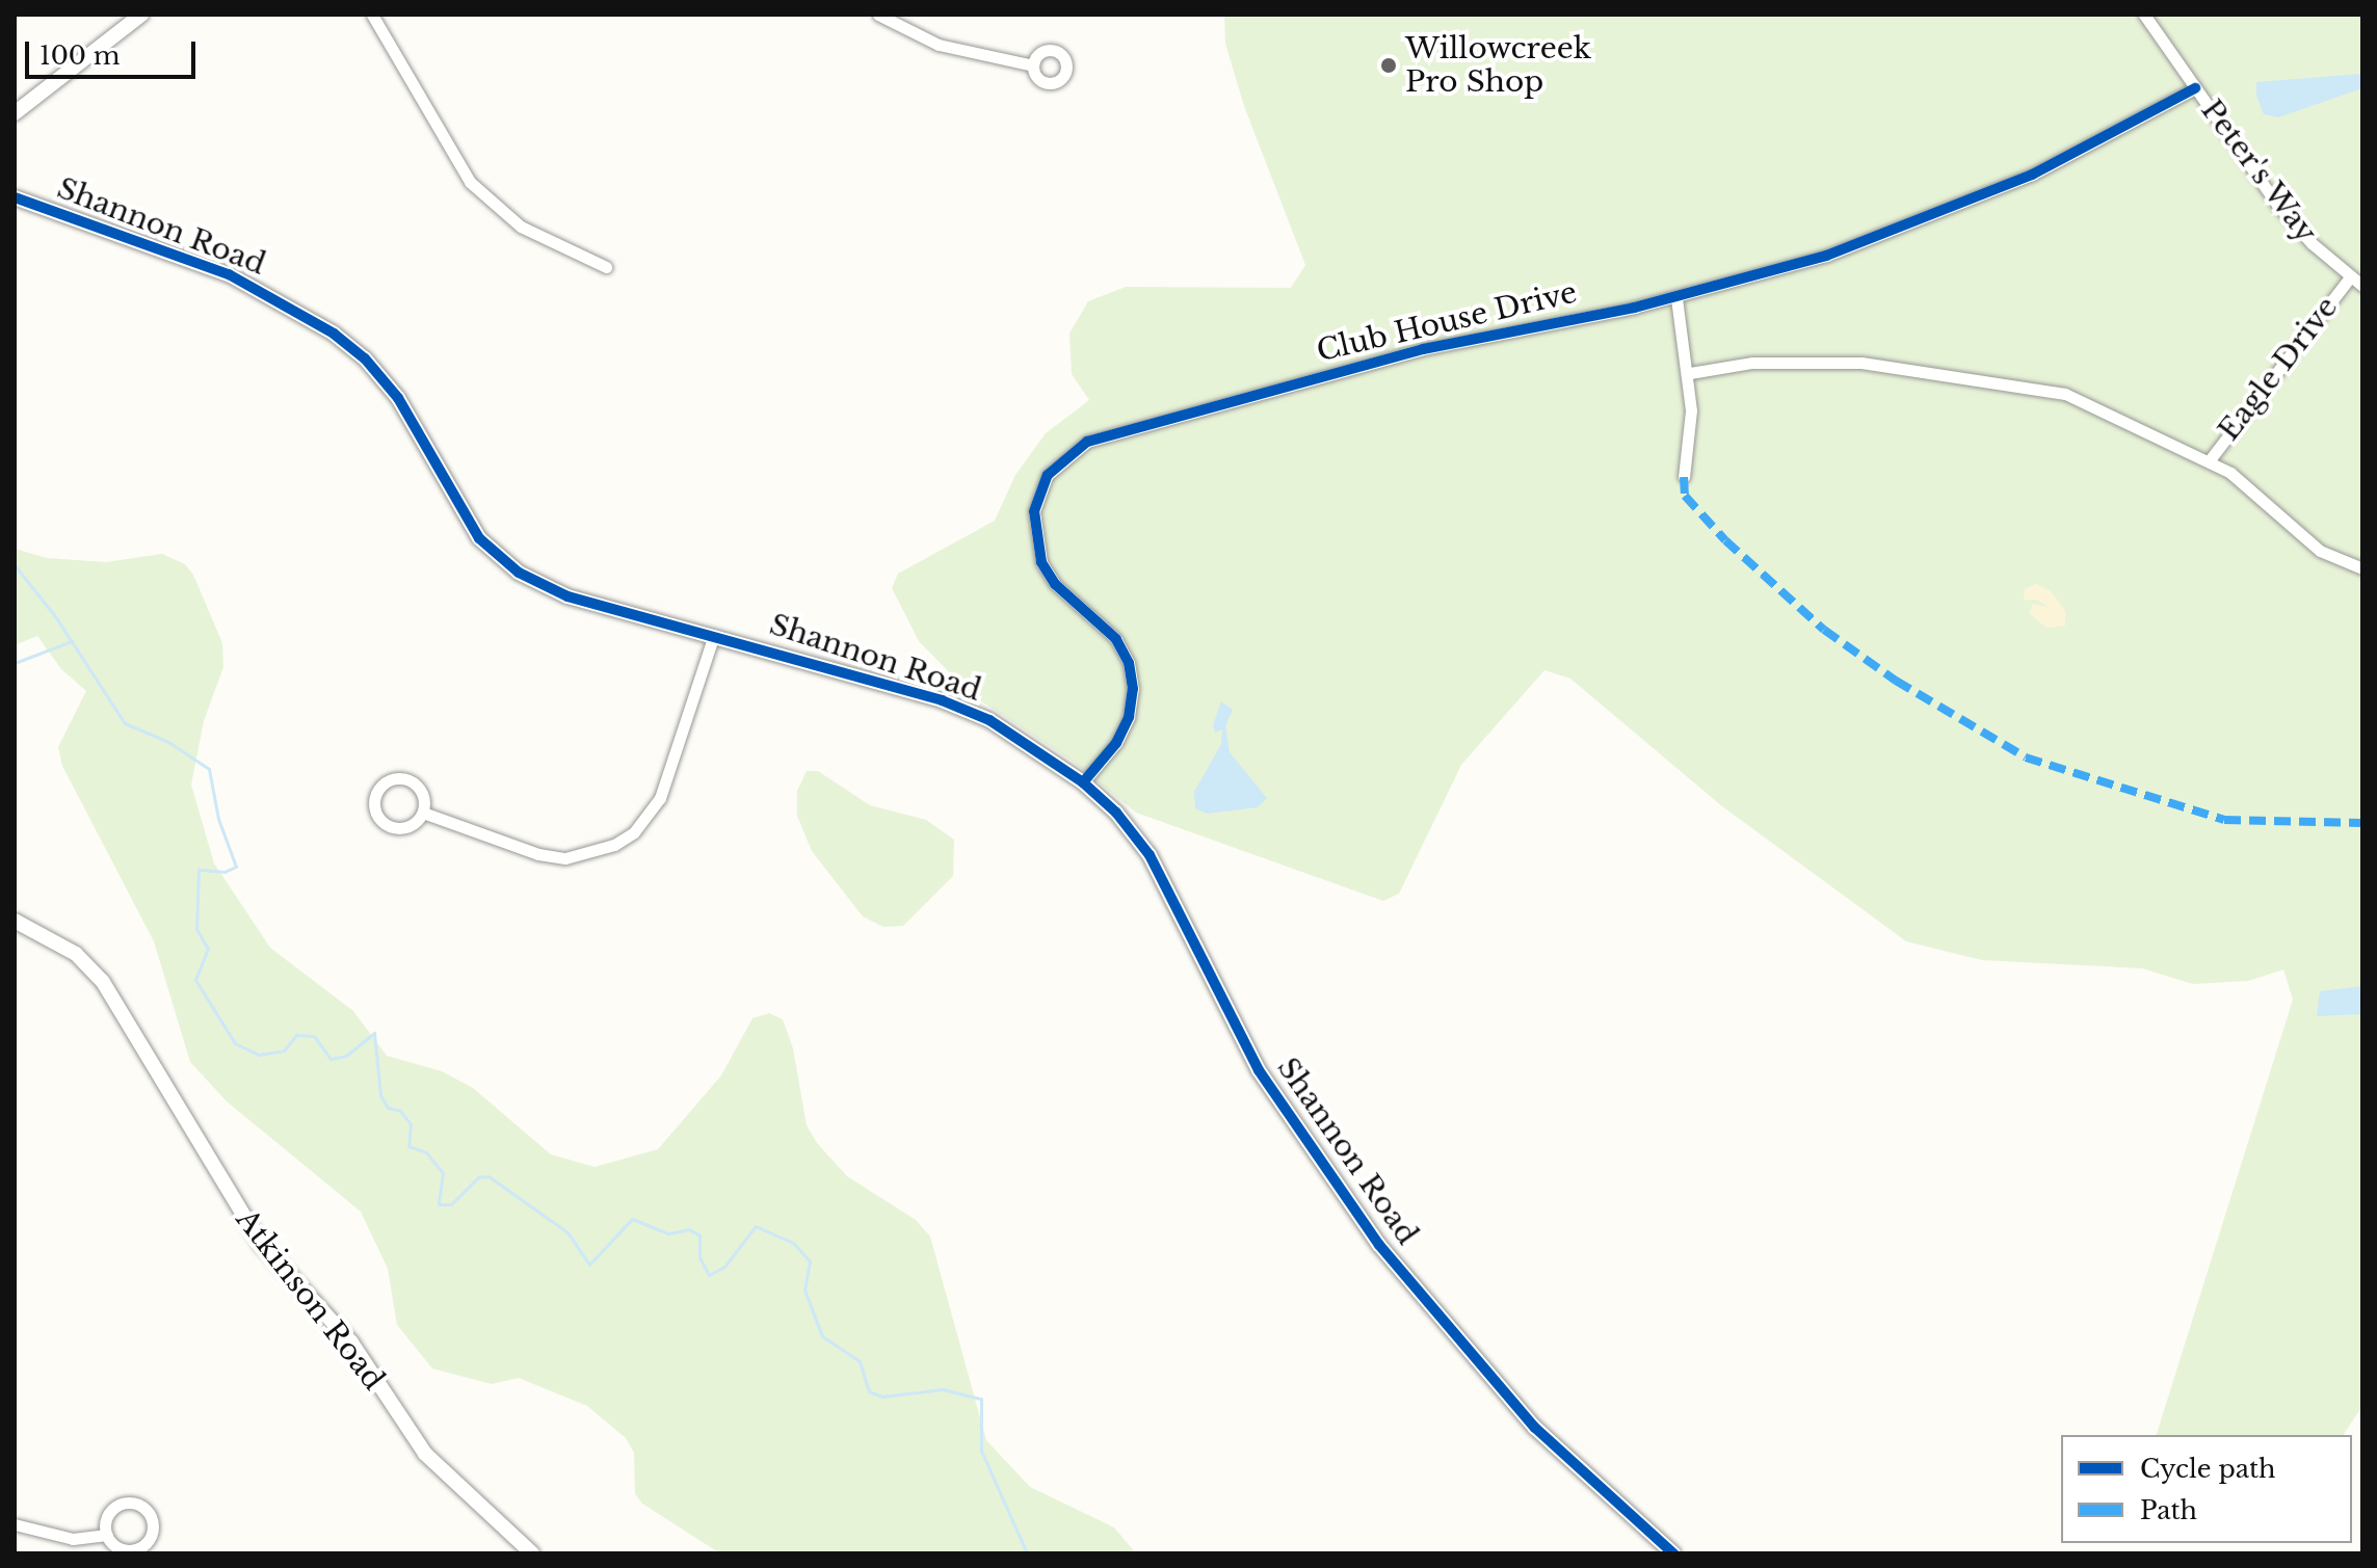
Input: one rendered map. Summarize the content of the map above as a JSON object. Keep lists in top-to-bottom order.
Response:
{
  "streets": {
    "street": [
      "Peter's Way",
      "Shannon Road",
      "Club House Drive",
      "Eagle Drive",
      "Atkinson Road"
    ]
  },
  "crossings": [
    ["Peter's Way", "Club House Drive"],
    ["Peter's Way", "Eagle Drive"],
    ["Shannon Road", "Club House Drive"]
  ],
  "places": ["Willowcreek Pro Shop"],
  "legend": ["Cycle path", "Path"],
  "scale_bar": "100 m"
}
